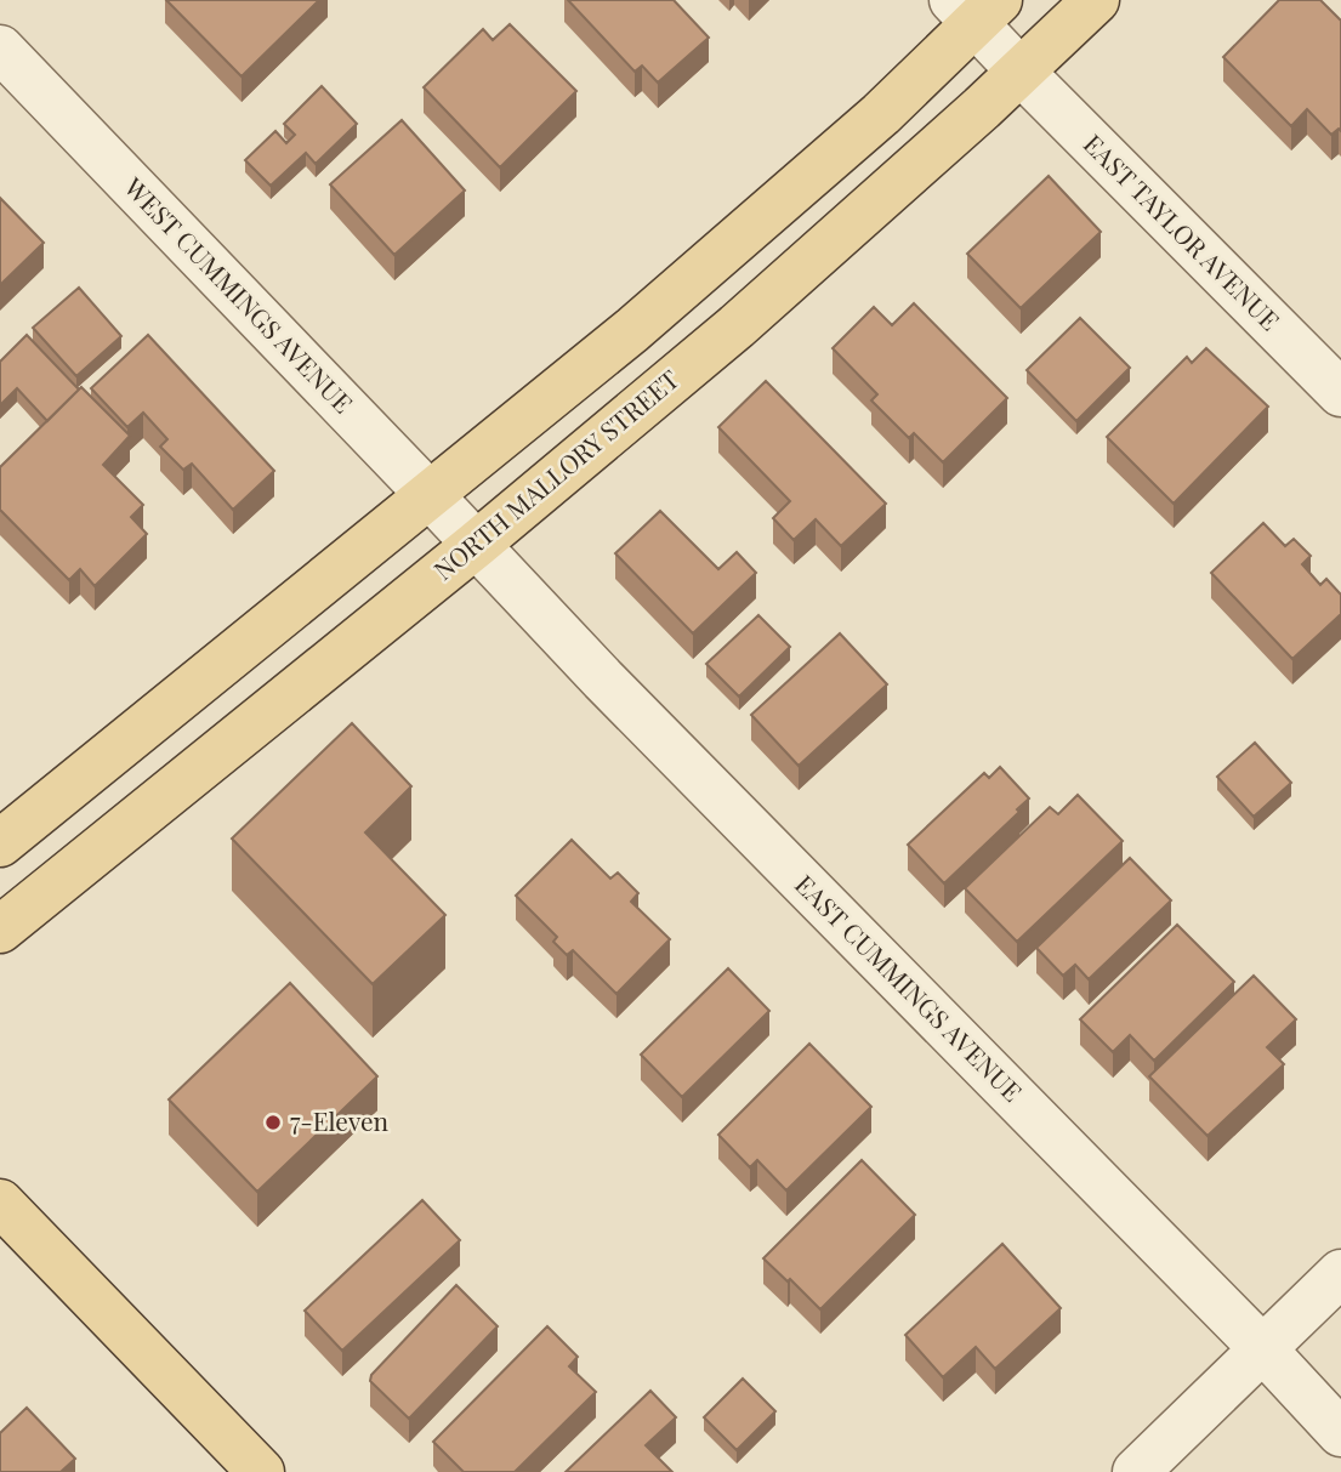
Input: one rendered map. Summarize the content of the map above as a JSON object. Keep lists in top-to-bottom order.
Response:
{
  "streets": {
    "main road": ["NORTH MALLORY STREET"],
    "street": ["EAST TAYLOR AVENUE", "WEST CUMMINGS AVENUE", "EAST CUMMINGS AVENUE"]
  },
  "crossings": [
    ["EAST TAYLOR AVENUE", "NORTH MALLORY STREET"],
    ["WEST CUMMINGS AVENUE", "NORTH MALLORY STREET"],
    ["WEST CUMMINGS AVENUE", "EAST CUMMINGS AVENUE"],
    ["NORTH MALLORY STREET", "EAST CUMMINGS AVENUE"]
  ],
  "places": ["7-Eleven"]
}
